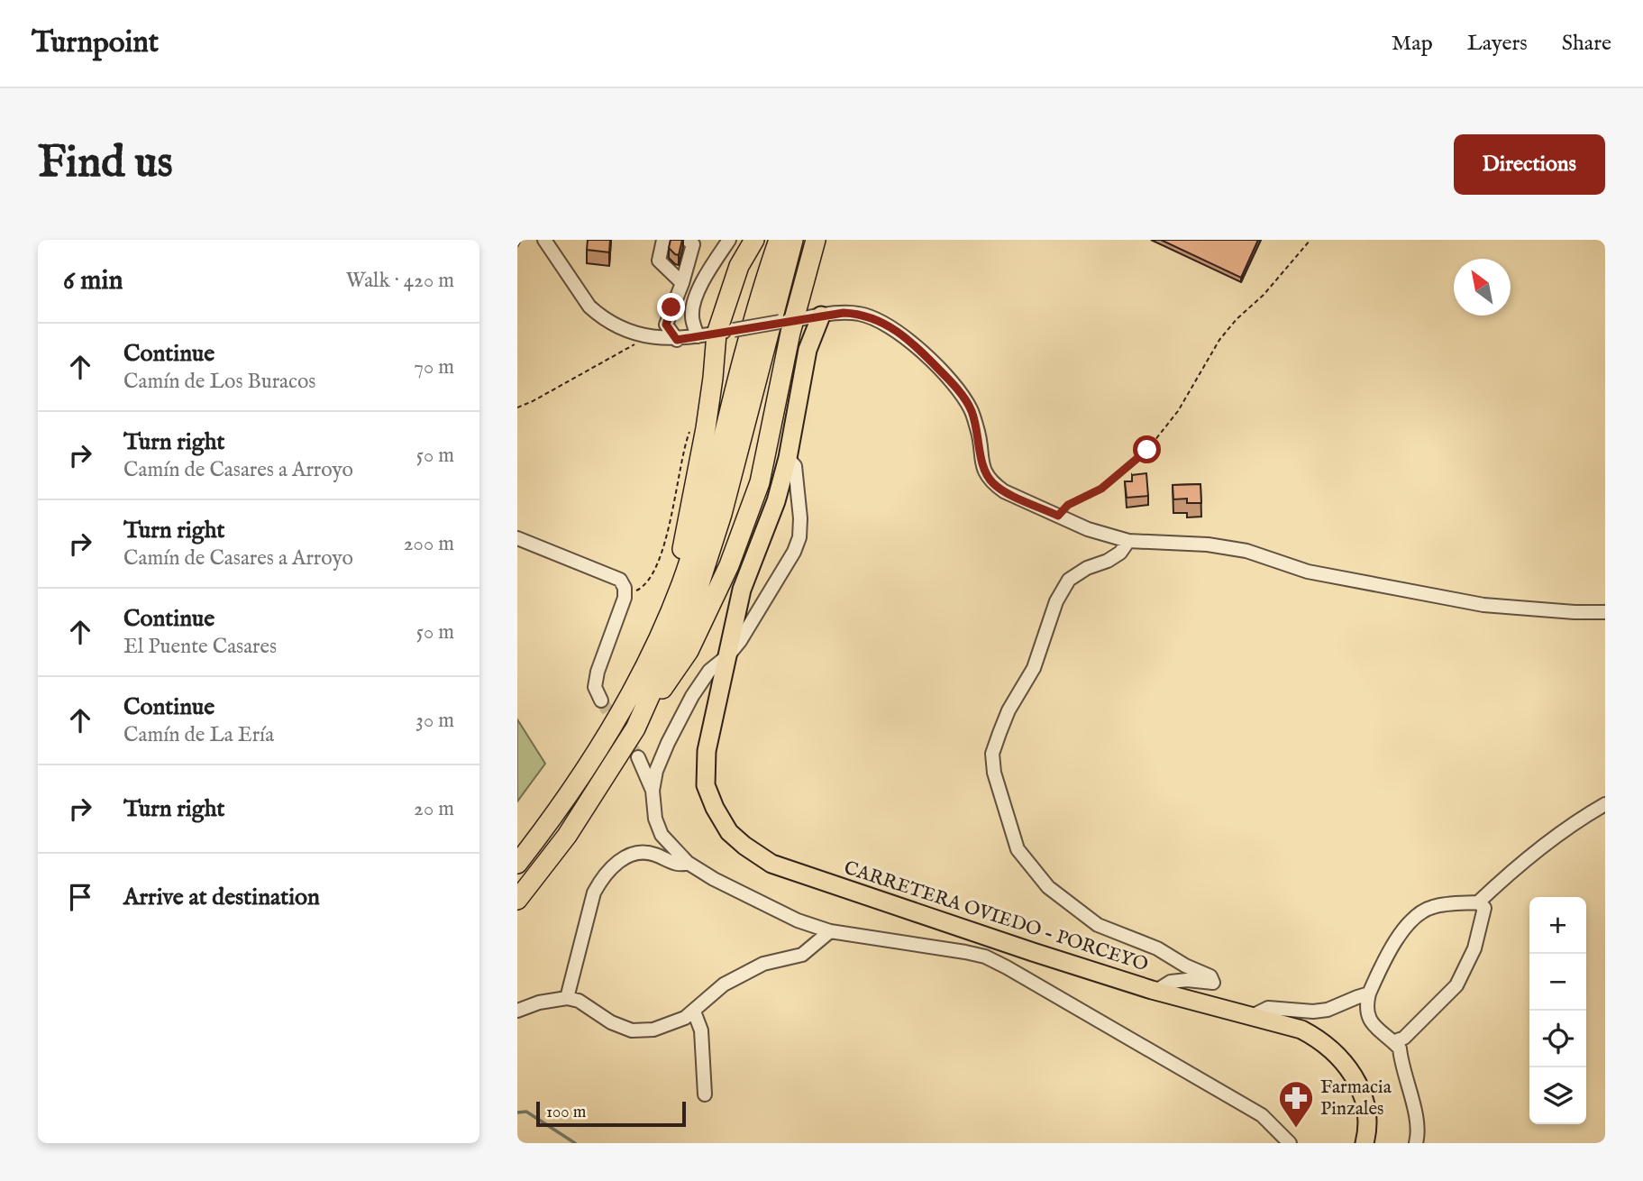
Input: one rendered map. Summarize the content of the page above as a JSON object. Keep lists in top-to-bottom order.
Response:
{
  "streets": {
    "main road": ["CARRETERA OVIEDO - PORCEYO"]
  },
  "places": {
    "pharmacy": ["Farmacia Pinzales"]
  },
  "scale_bar": "100 m",
  "north": "top left",
  "page": {
    "header": "Turnpoint",
    "nav": ["Map", "Layers", "Share"],
    "buttons": "Directions",
    "title": "Find us",
    "heading": ["6 min", "Walk · 420 m"],
    "list": [
      ["Continue", "Camín de Los Buracos", "70 m"],
      ["Turn right", "Camín de Casares a Arroyo", "50 m"],
      ["Turn right", "Camín de Casares a Arroyo", "200 m"],
      ["Continue", "El Puente Casares", "50 m"],
      ["Continue", "Camín de La Ería", "30 m"],
      ["Turn right", "20 m"],
      "Arrive at destination"
    ],
    "map_buttons": ["+", "−"],
    "scale": "100 m"
  }
}
